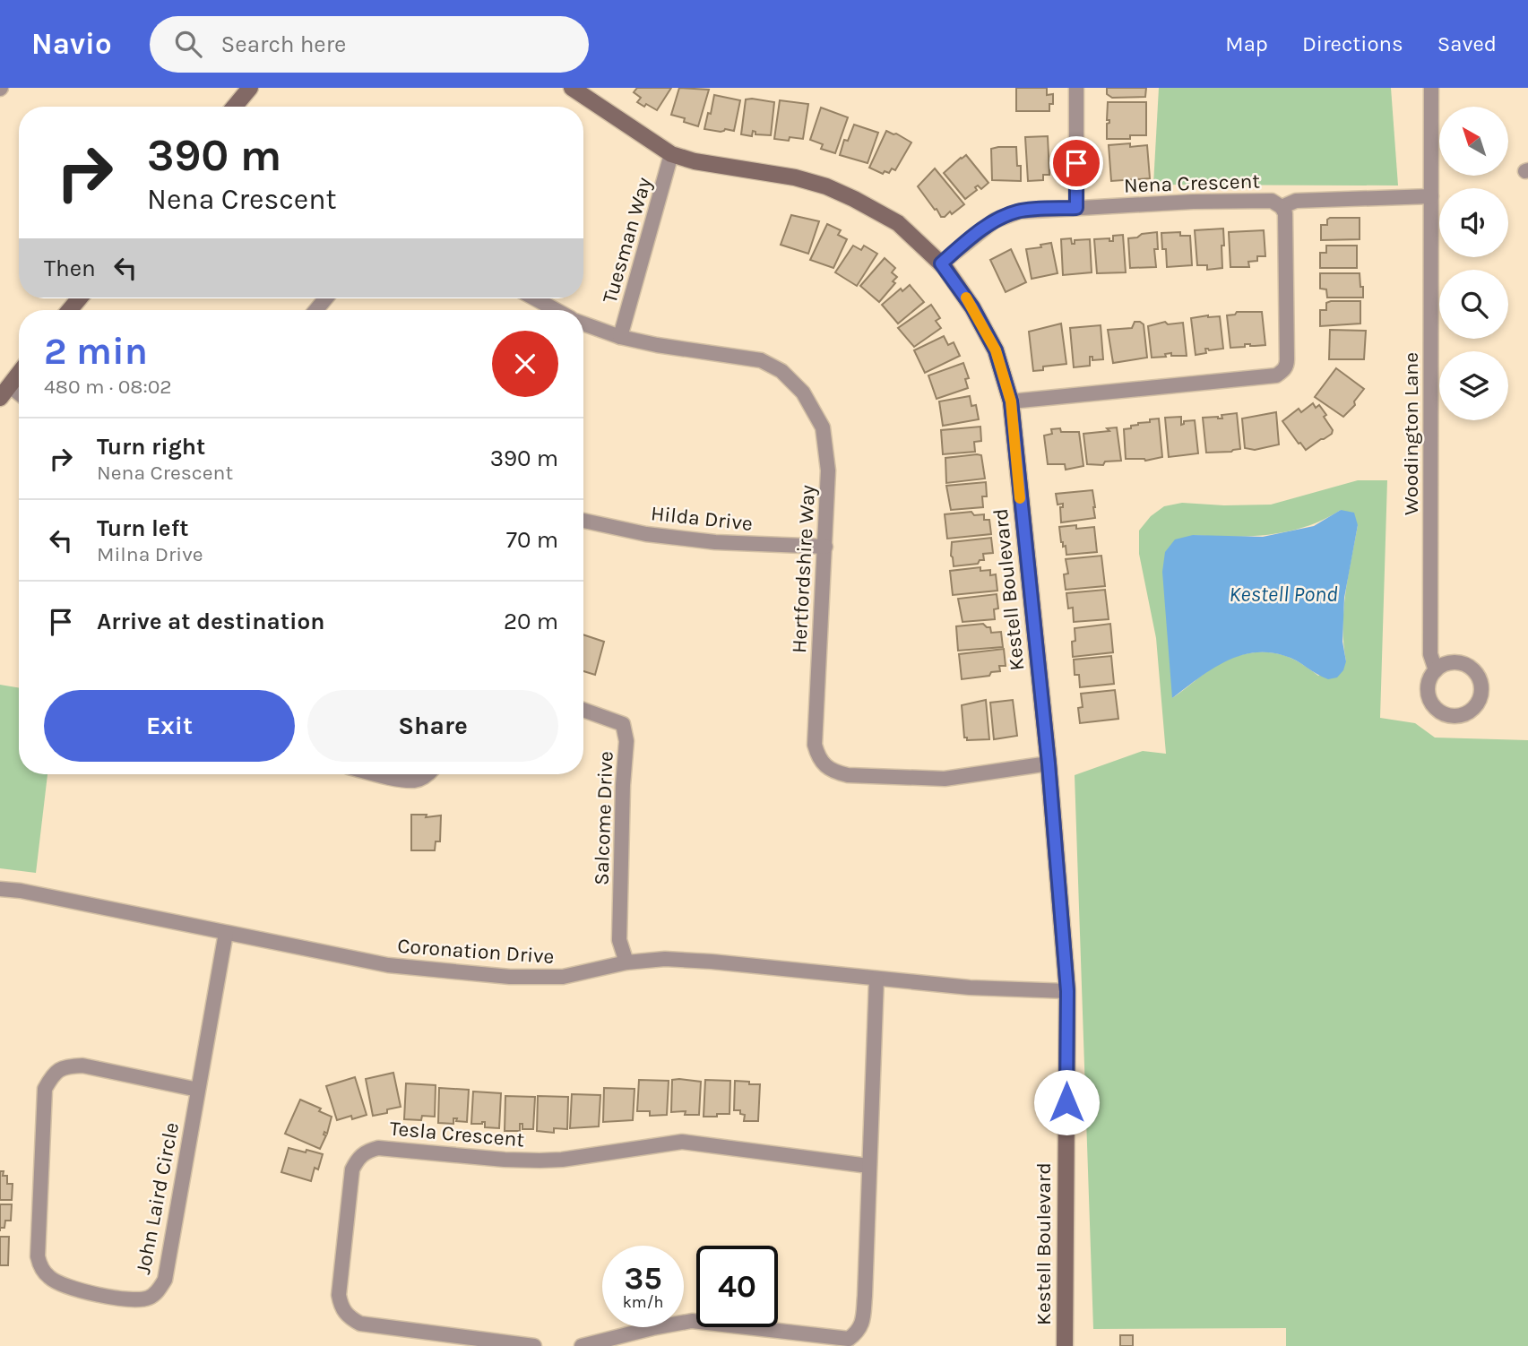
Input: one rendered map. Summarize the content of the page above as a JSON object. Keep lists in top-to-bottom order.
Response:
{
  "streets": {
    "street": [
      "Nena Crescent",
      "Tuesman Way",
      "Woodington Lane",
      "Hilda Drive",
      "Hertfordshire Way",
      "Kestell Boulevard",
      "Salcome Drive",
      "Coronation Drive",
      "Tesla Crescent",
      "John Laird Circle"
    ]
  },
  "crossings": [
    ["Nena Crescent", "Kestell Boulevard"],
    ["Tuesman Way", "Hertfordshire Way"],
    ["Tuesman Way", "Kestell Boulevard"],
    ["Hilda Drive", "Hertfordshire Way"],
    ["Hertfordshire Way", "Kestell Boulevard"],
    ["Kestell Boulevard", "Coronation Drive"],
    ["Salcome Drive", "Coronation Drive"],
    ["Coronation Drive", "John Laird Circle"]
  ],
  "water": ["Kestell Pond"],
  "north": "top left",
  "page": {
    "header": "Navio",
    "search": "Search here",
    "nav": ["Map", "Directions", "Saved"],
    "turn": ["390 m", "Nena Crescent"],
    "then": "Then",
    "heading": ["2 min", "480 m · 08:02"],
    "list": [
      {
        "name": "Turn right",
        "note": "Nena Crescent",
        "value": "390 m"
      },
      {
        "name": "Turn left",
        "note": "Milna Drive",
        "value": "70 m"
      },
      {
        "name": "Arrive at destination",
        "value": "20 m"
      }
    ],
    "buttons": ["Exit", "Share"],
    "speed": "35 km/h",
    "limit": "40"
  }
}
